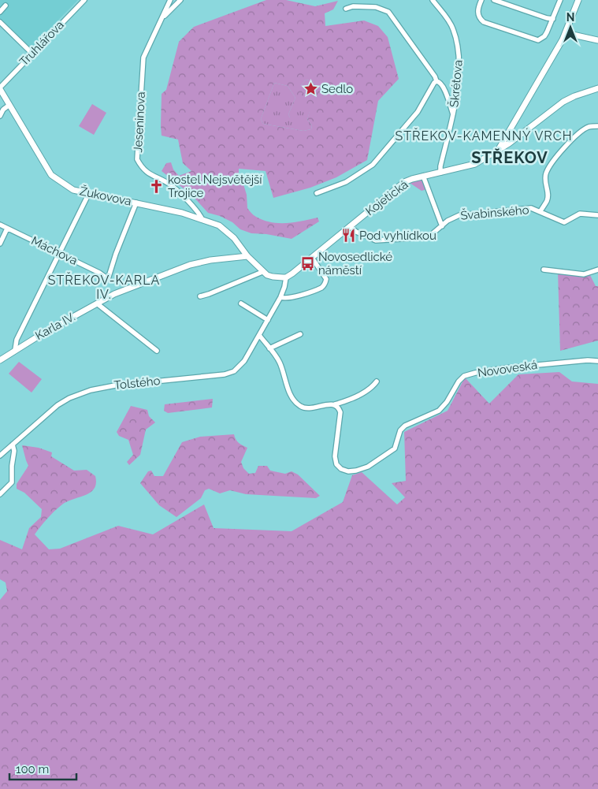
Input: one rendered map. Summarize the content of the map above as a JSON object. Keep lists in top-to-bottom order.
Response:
{
  "streets": {
    "street": [
      "Truhlářova",
      "Škrétova",
      "Jeseninova",
      "Žukovova",
      "Kojetická",
      "Švabinského",
      "Máchova",
      "Karla IV.",
      "Novoveská",
      "Tolstého"
    ]
  },
  "crossings": [
    ["Truhlářova", "Žukovova"],
    ["Škrétova", "Kojetická"],
    ["Jeseninova", "Žukovova"],
    ["Žukovova", "Máchova"],
    ["Žukovova", "Karla IV."],
    ["Kojetická", "Švabinského"]
  ],
  "districts": ["STŘEKOV-KAMENNÝ VRCH", "STŘEKOV", "STŘEKOV-KARLA IV."],
  "places": {
    "place": ["Sedlo"],
    "church": ["kostel Nejsvětější Trojice"],
    "restaurant": ["Pod vyhlídkou"],
    "bus stop": ["Novosedlické náměstí"]
  },
  "scale_bar": "100 m",
  "north": "top"
}
